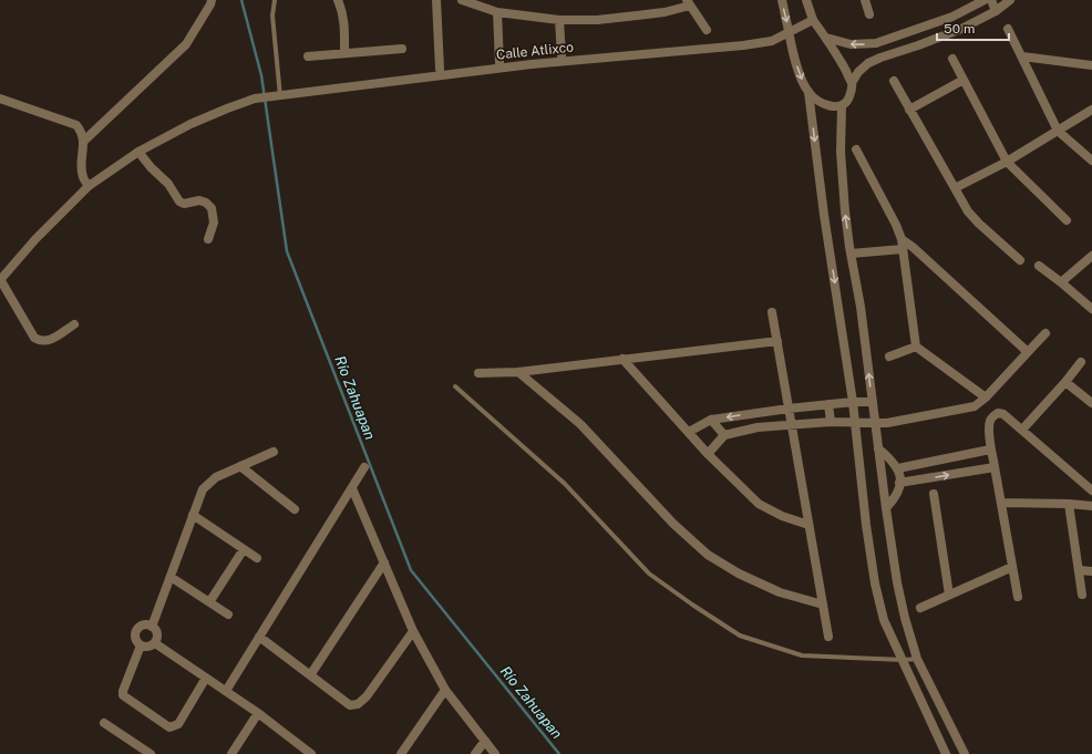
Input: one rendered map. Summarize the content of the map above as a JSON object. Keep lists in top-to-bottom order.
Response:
{
  "streets": {
    "street": ["Calle Atlixco"]
  },
  "water": ["Río Zahuapan"],
  "scale_bar": "50 m"
}
